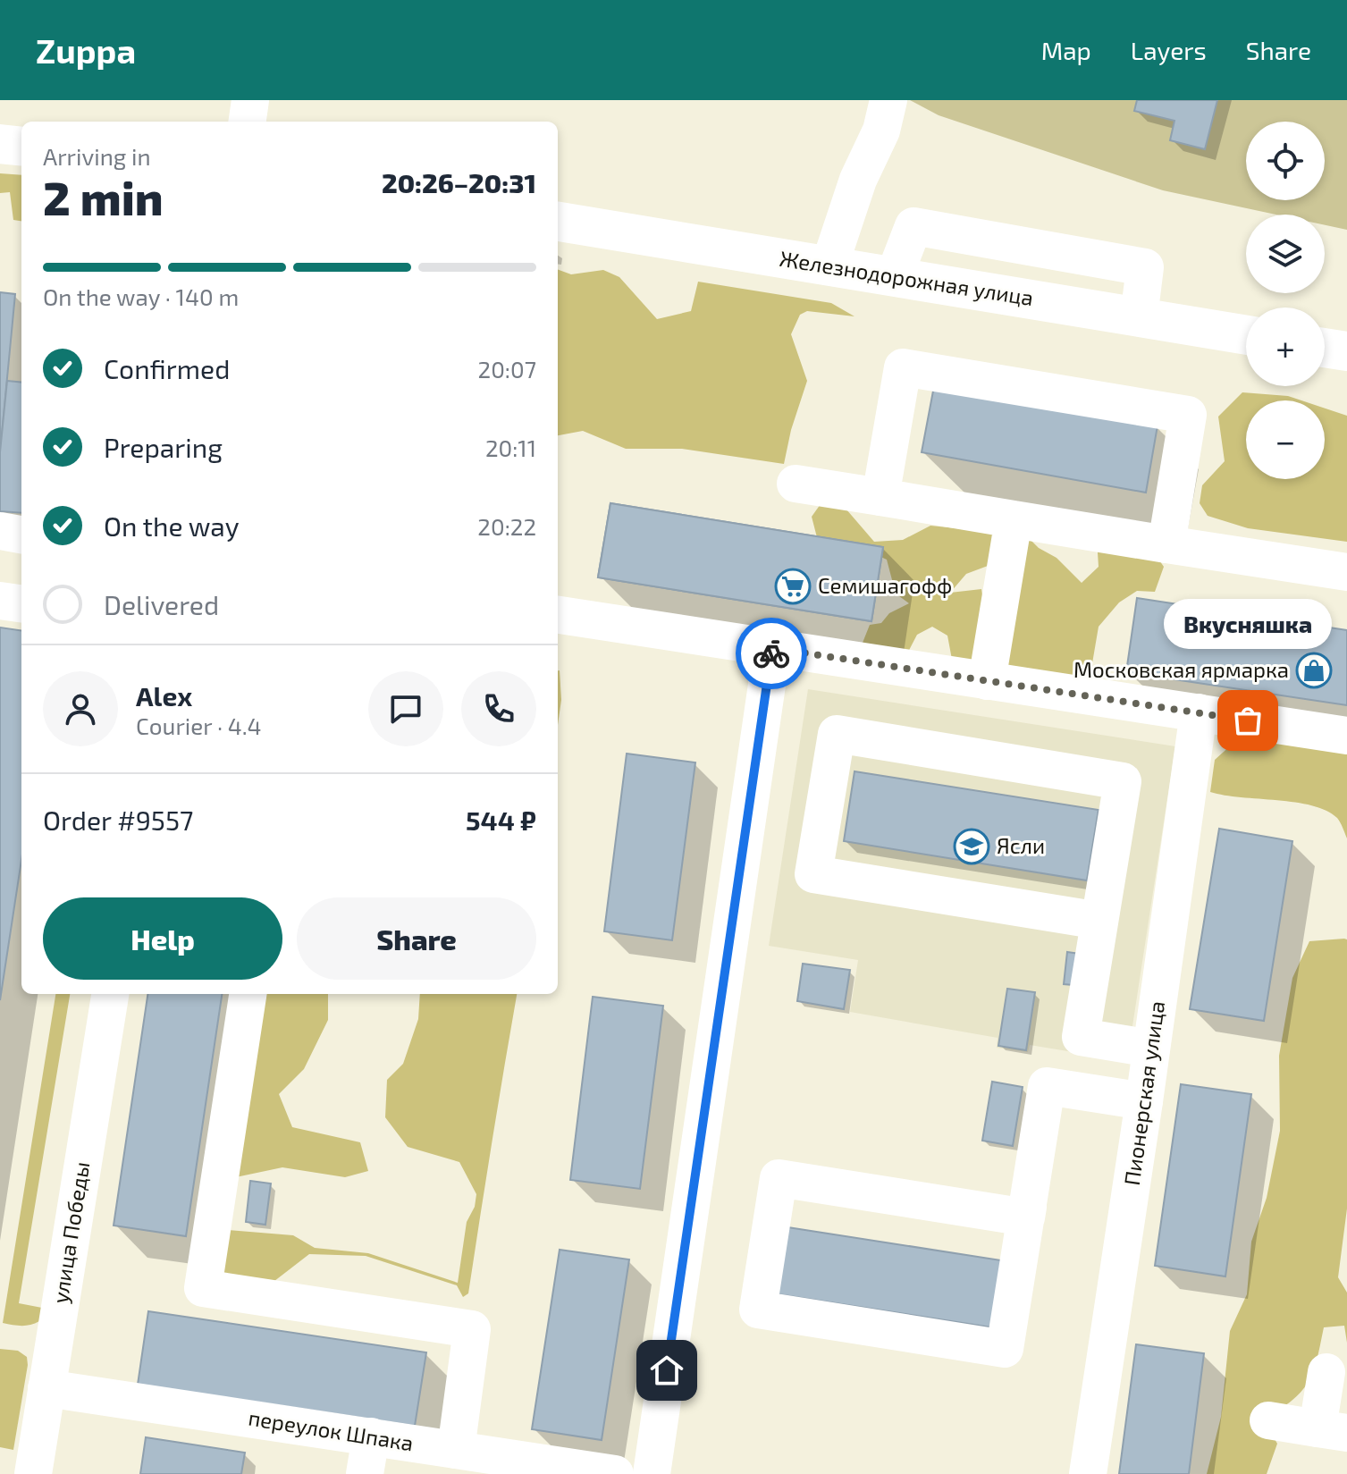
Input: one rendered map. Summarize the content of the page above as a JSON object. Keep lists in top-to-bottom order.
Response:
{
  "streets": {
    "main road": ["Железнодорожная улица"],
    "street": ["Пионерская улица", "улица Победы", "переулок Шпака"]
  },
  "crossings": [
    ["улица Победы", "переулок Шпака"]
  ],
  "places": {
    "supermarket": ["Семишагофф"],
    "shop": ["Московская ярмарка"],
    "other": ["Вкусняшка"],
    "school or university": ["Ясли"]
  },
  "page": {
    "header": "Zuppa",
    "nav": ["Map", "Layers", "Share"],
    "map_buttons": ["+", "−"],
    "heading": ["2 min", "Arriving in", "20:26–20:31"],
    "panel": [
      "Alex",
      "Courier · 4.4",
      "Order #9557",
      "544 ₽"
    ],
    "bar": "On the way · 140 m",
    "list": [
      ["Confirmed", "20:07"],
      ["Preparing", "20:11"],
      ["On the way", "20:22"],
      "Delivered"
    ],
    "bubble": "Вкусняшка",
    "buttons": ["Help", "Share"]
  }
}
